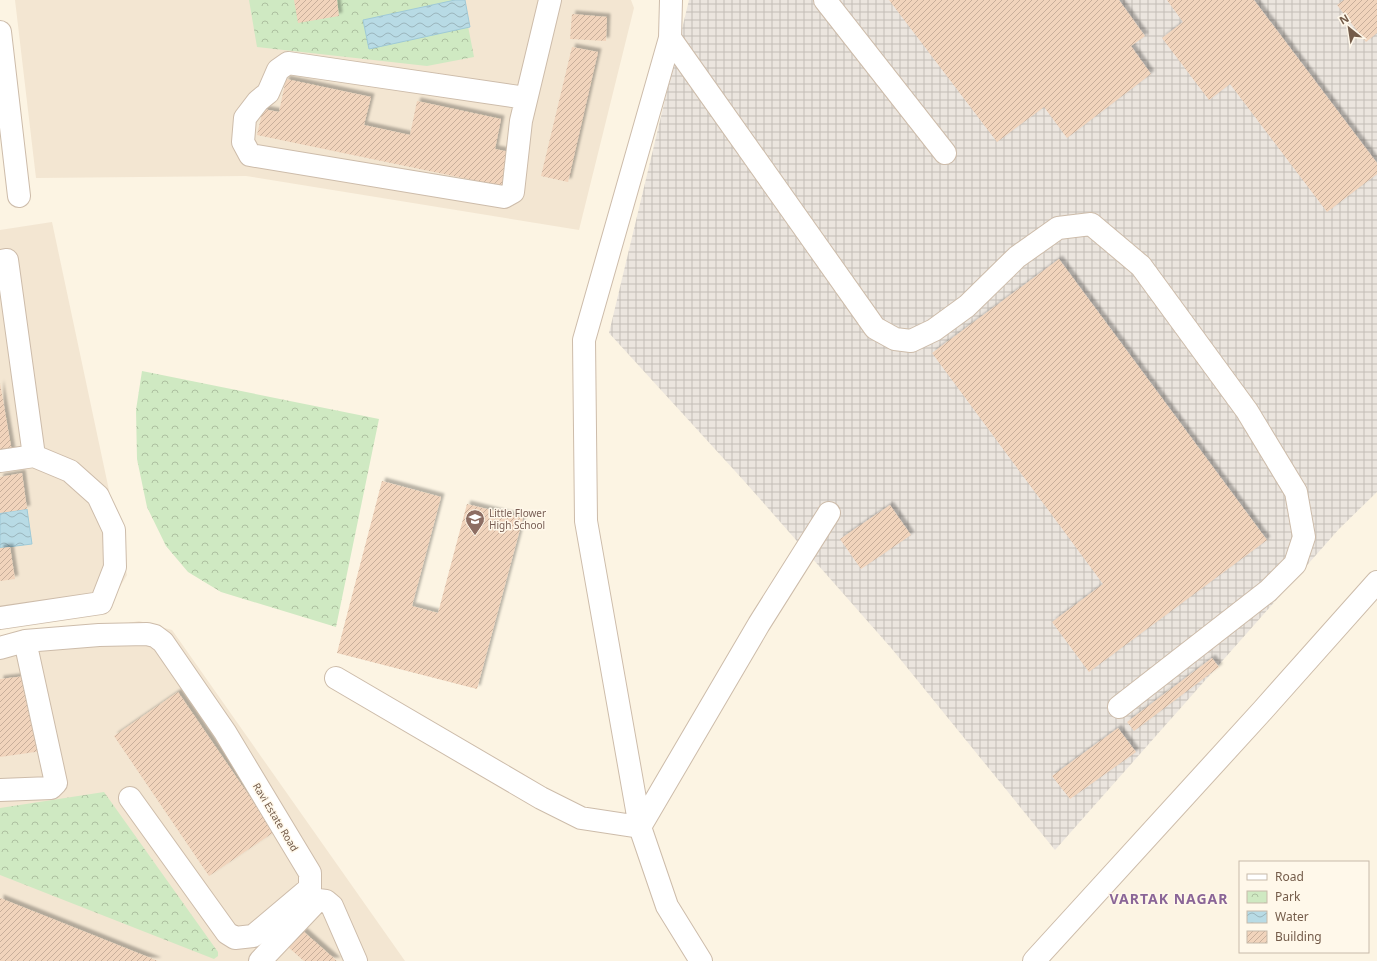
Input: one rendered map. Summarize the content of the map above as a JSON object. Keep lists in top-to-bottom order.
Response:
{
  "streets": {
    "street": ["Ravi Estate Road"]
  },
  "districts": ["VARTAK NAGAR"],
  "places": {
    "school or university": ["Little Flower High School"]
  },
  "legend": [
    "Road",
    "Park",
    "Water",
    "Building"
  ],
  "north": "top left"
}
